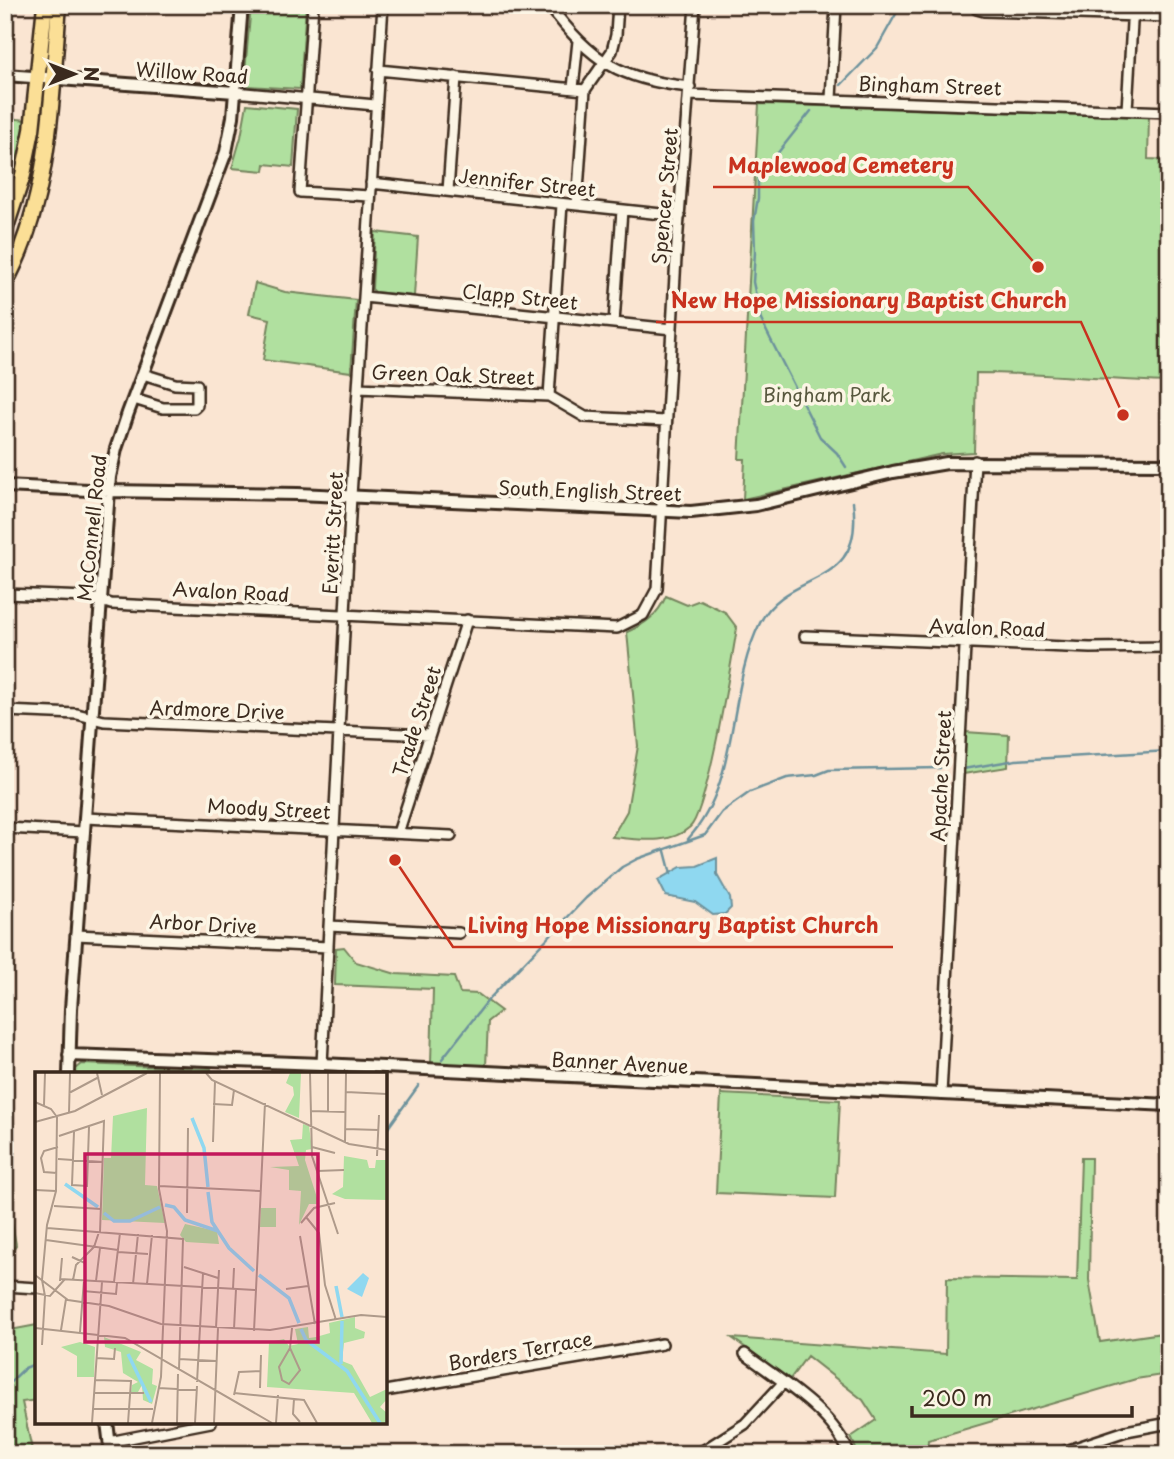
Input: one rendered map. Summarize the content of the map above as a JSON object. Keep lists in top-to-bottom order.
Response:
{
  "streets": {
    "street": [
      "Willow Road",
      "Bingham Street",
      "Jennifer Street",
      "Spencer Street",
      "Clapp Street",
      "Green Oak Street",
      "South English Street",
      "McConnell Road",
      "Everitt Street",
      "Avalon Road",
      "Ardmore Drive",
      "Trade Street",
      "Apache Street",
      "Moody Street",
      "Arbor Drive",
      "Banner Avenue",
      "Borders Terrace"
    ]
  },
  "crossings": [
    ["Willow Road", "McConnell Road"],
    ["Willow Road", "Everitt Street"],
    ["Bingham Street", "Spencer Street"],
    ["Jennifer Street", "Spencer Street"],
    ["Jennifer Street", "Everitt Street"],
    ["Spencer Street", "Clapp Street"],
    ["Spencer Street", "Green Oak Street"],
    ["Spencer Street", "South English Street"],
    ["Spencer Street", "Avalon Road"],
    ["Clapp Street", "Everitt Street"],
    ["Green Oak Street", "Everitt Street"],
    ["South English Street", "McConnell Road"],
    ["South English Street", "Everitt Street"],
    ["South English Street", "Apache Street"],
    ["McConnell Road", "Avalon Road"],
    ["McConnell Road", "Ardmore Drive"],
    ["McConnell Road", "Moody Street"],
    ["McConnell Road", "Arbor Drive"],
    ["McConnell Road", "Banner Avenue"],
    ["Everitt Street", "Avalon Road"],
    ["Everitt Street", "Ardmore Drive"],
    ["Everitt Street", "Moody Street"],
    ["Everitt Street", "Arbor Drive"],
    ["Everitt Street", "Banner Avenue"],
    ["Avalon Road", "Trade Street"],
    ["Avalon Road", "Apache Street"],
    ["Ardmore Drive", "Trade Street"],
    ["Trade Street", "Moody Street"],
    ["Apache Street", "Banner Avenue"]
  ],
  "parks": ["Bingham Park"],
  "places": ["Maplewood Cemetery", "New Hope Missionary Baptist Church", "Living Hope Missionary Baptist Church"],
  "scale_bar": "200 m",
  "north": "right"
}
